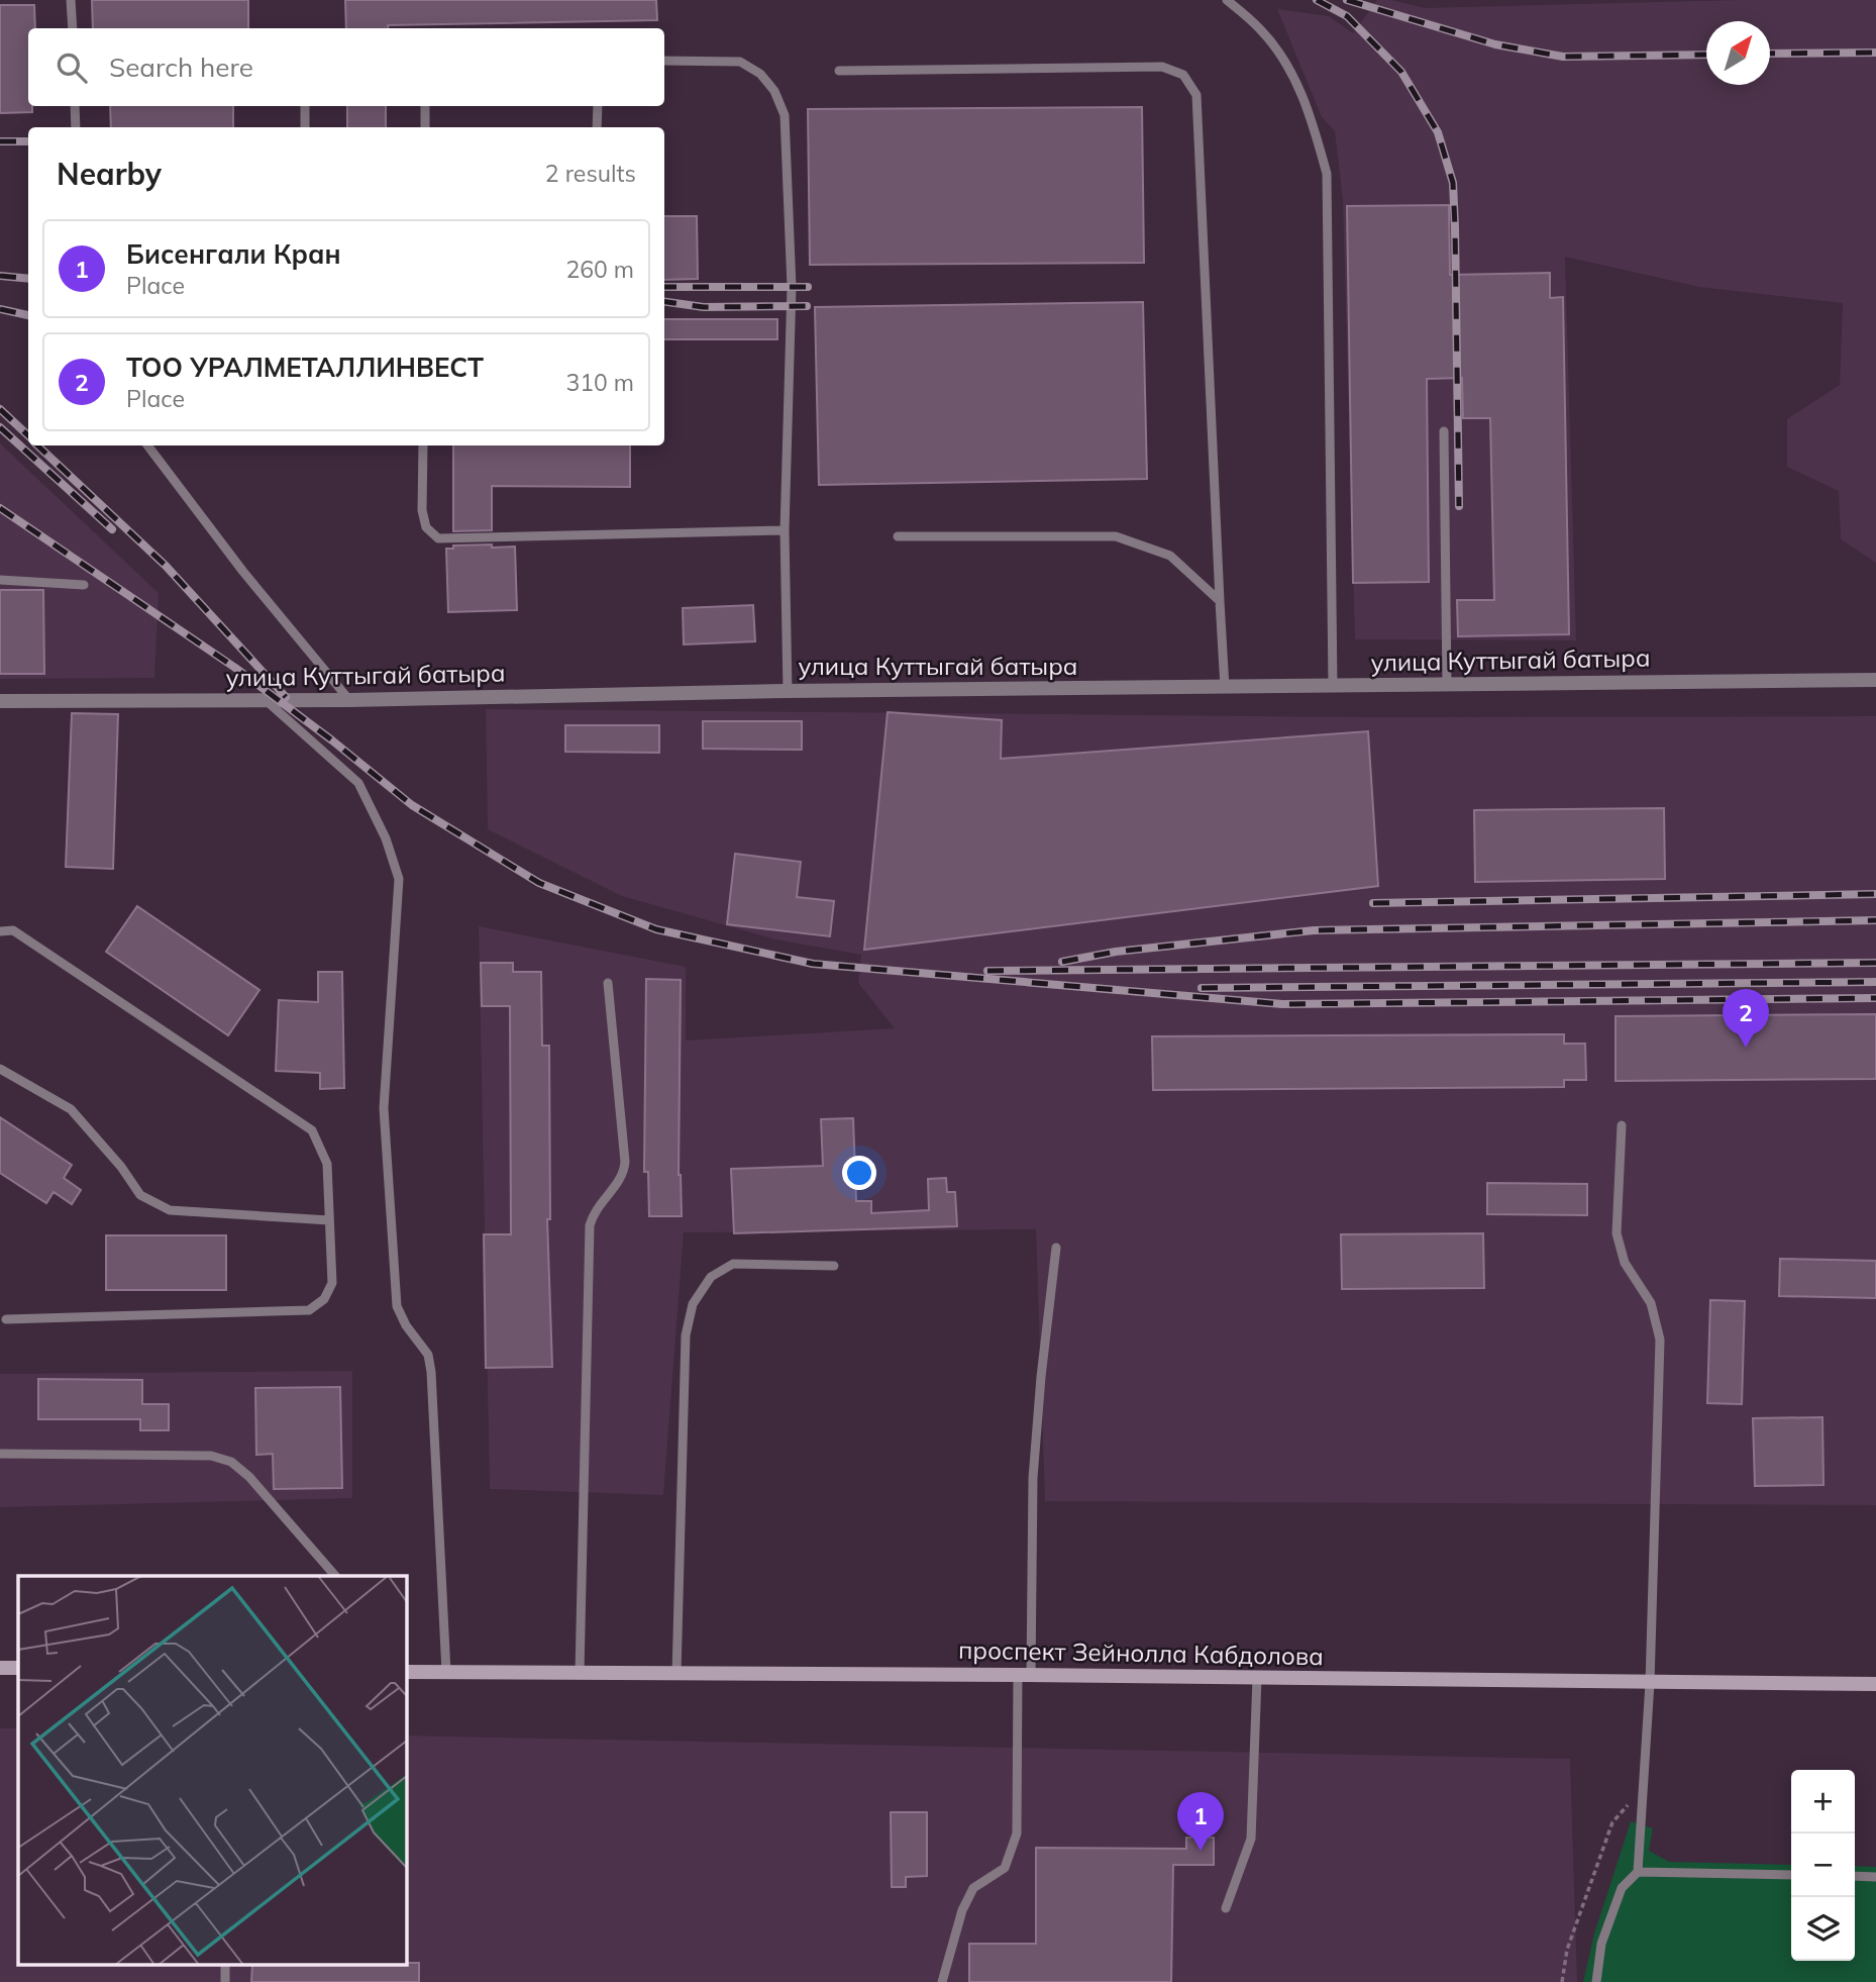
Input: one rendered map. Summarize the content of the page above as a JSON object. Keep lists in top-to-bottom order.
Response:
{
  "streets": {
    "main road": ["проспект Зейнолла Кабдолова"],
    "street": ["улица Куттыгай батыра"]
  },
  "north": "top right",
  "page": {
    "search": "Search here",
    "heading": ["Nearby", "2 results"],
    "list": [
      {
        "mark": "1",
        "name": "Бисенгали Кран",
        "note": "Place",
        "value": "260 m"
      },
      {
        "mark": "2",
        "name": "ТОО УРАЛМЕТАЛЛИНВЕСТ",
        "note": "Place",
        "value": "310 m"
      }
    ],
    "pins": ["2", "1"],
    "map_buttons": ["+", "−"]
  }
}
